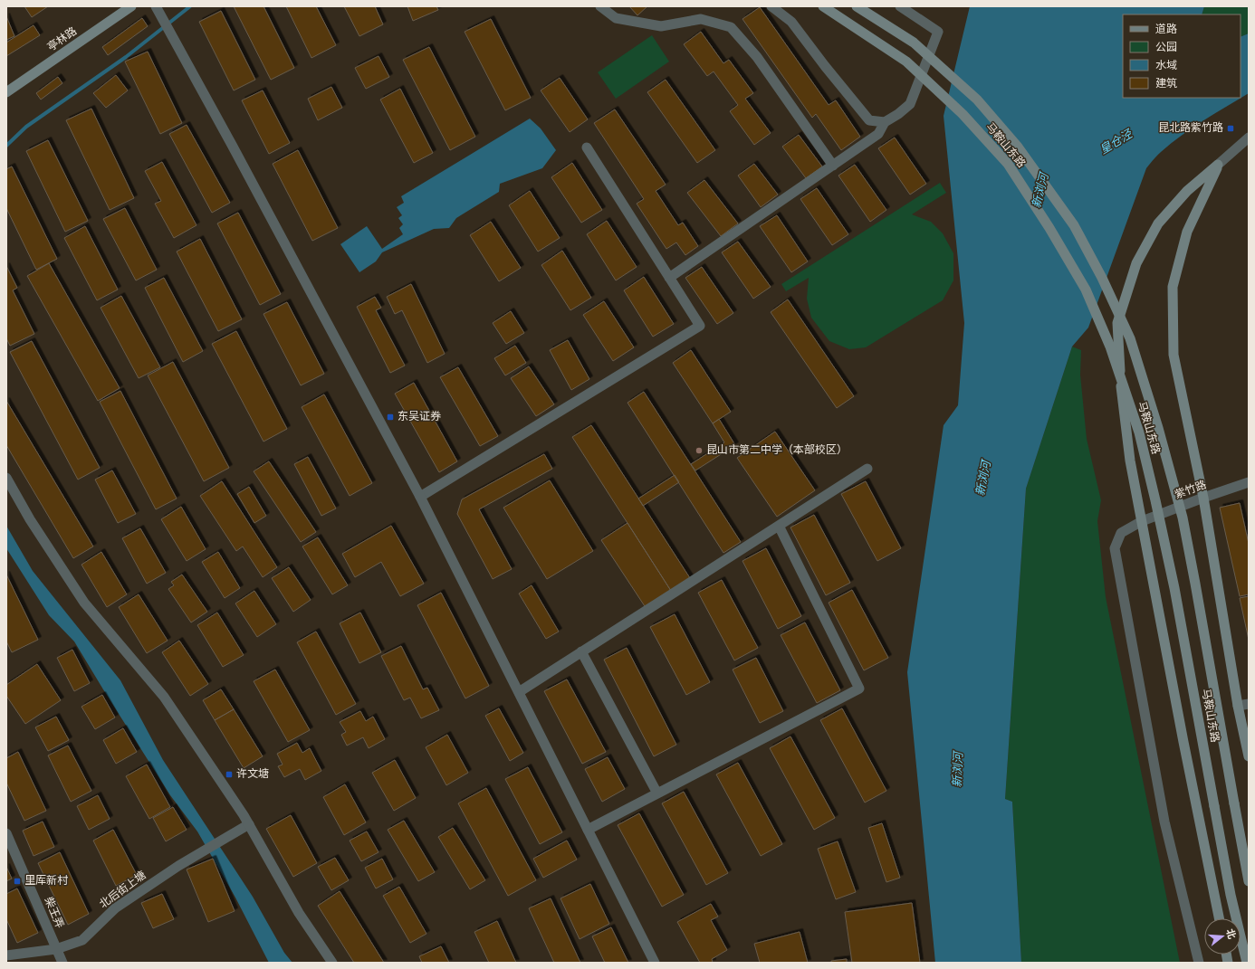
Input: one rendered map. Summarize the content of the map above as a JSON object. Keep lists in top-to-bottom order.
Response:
{
  "streets": {
    "main road": ["亭林路", "马鞍山东路"],
    "street": ["紫竹路", "北后街上塘", "柴王弄"]
  },
  "crossings": [
    ["北后街上塘", "柴王弄"]
  ],
  "water": ["皇仓泾", "新浏河"],
  "places": {
    "transit": [
      "昆北路紫竹路",
      "东吴证券",
      "许文塘",
      "里厍新村"
    ],
    "other": ["昆山市第二中学（本部校区）"]
  },
  "legend": [
    "道路",
    "公园",
    "水域",
    "建筑"
  ],
  "north": "right"
}
